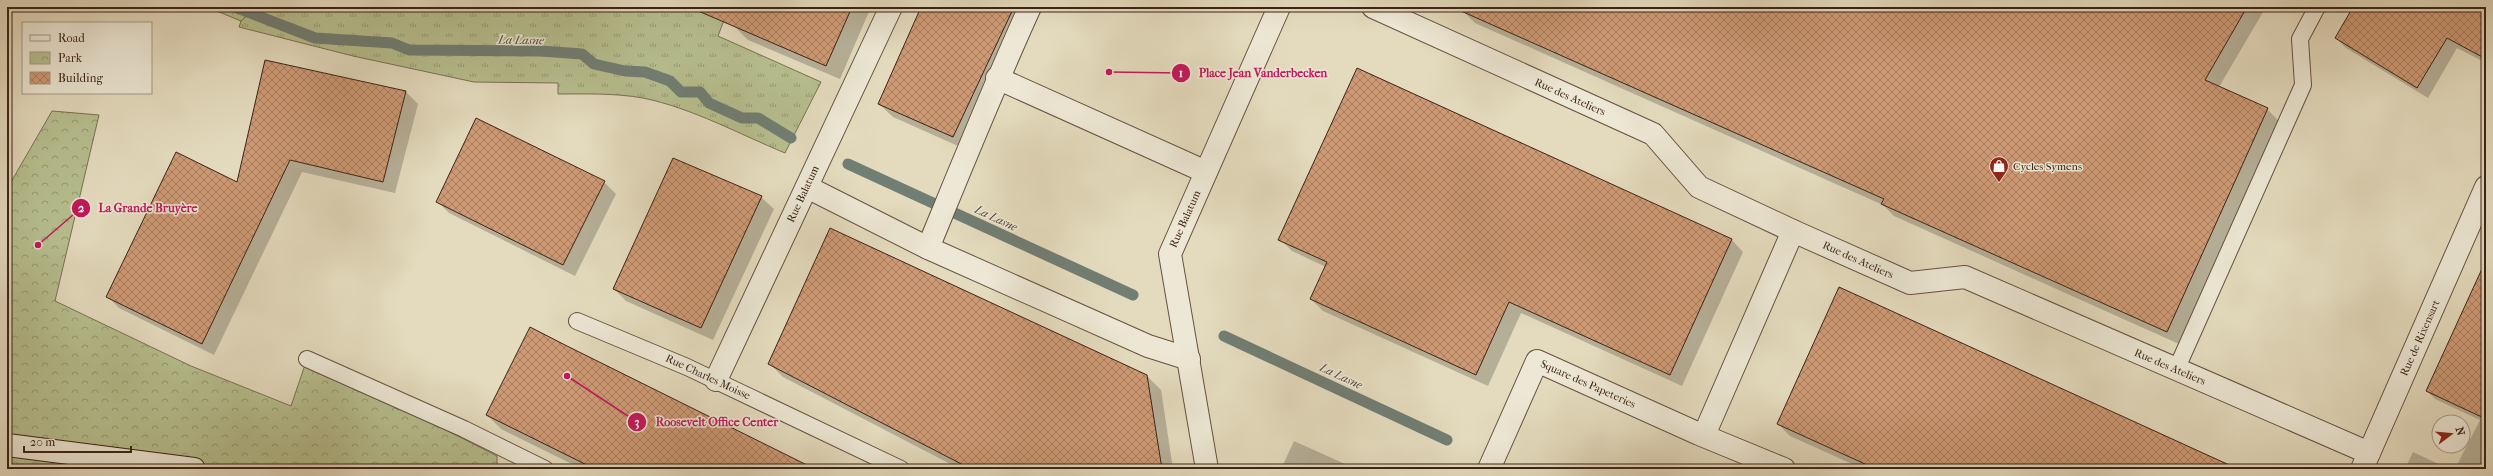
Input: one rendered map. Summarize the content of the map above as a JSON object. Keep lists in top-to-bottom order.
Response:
{
  "streets": {
    "street": [
      "Rue des Ateliers",
      "Rue Balatum",
      "Rue de Rixensart",
      "Square des Papeteries"
    ],
    "lane": ["Rue Charles Moisse"]
  },
  "crossings": [
    ["Rue des Ateliers", "Rue de Rixensart"],
    ["Rue Balatum", "Rue Charles Moisse"]
  ],
  "water": ["La Lasne"],
  "places": {
    "other": ["Place Jean Vanderbecken", "La Grande Bruyère", "Roosevelt Office Center"],
    "shop": ["Cycles Symens"]
  },
  "legend": ["Road", "Park", "Building"],
  "scale_bar": "20 m",
  "north": "right"
}
